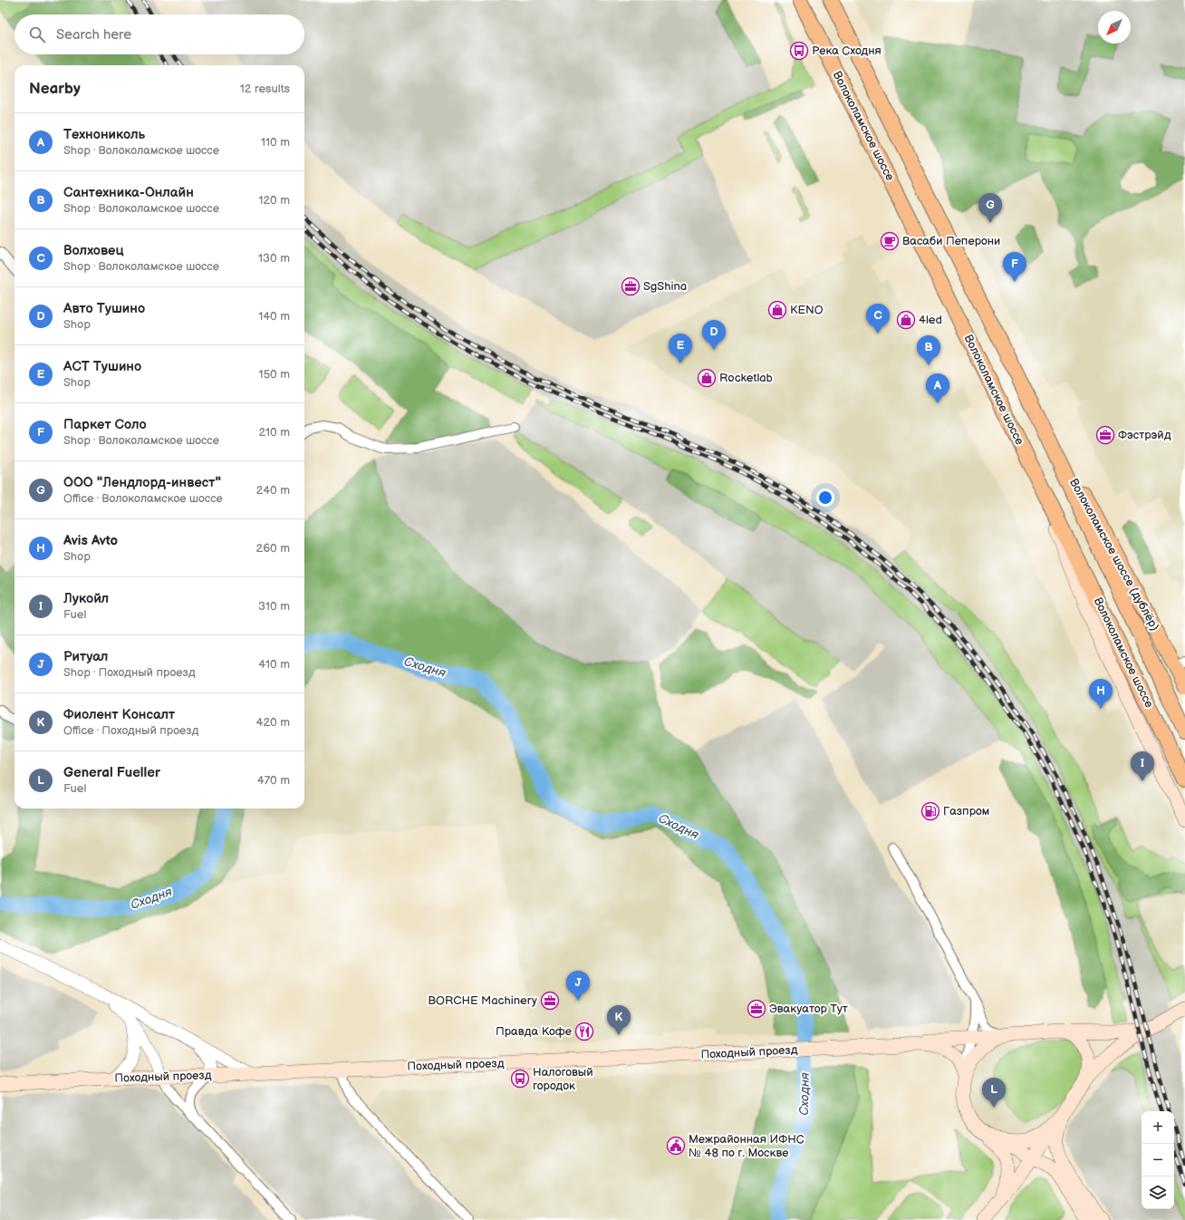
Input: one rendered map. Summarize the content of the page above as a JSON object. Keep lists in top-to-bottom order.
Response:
{
  "streets": {
    "main road": ["Волоколамское шоссе", "Волоколамское шоссе (дублёр)", "Походный проезд"]
  },
  "crossings": [
    ["Волоколамское шоссе", "Волоколамское шоссе (дублёр)"]
  ],
  "water": ["Сходня"],
  "places": {
    "bus stop": ["Река Сходня", "Налоговый городок"],
    "cafe": ["Васаби Пеперони"],
    "office": [
      "SgShina",
      "Фэстрэйд",
      "BORCHE Machinery",
      "Эвакуатор Тут"
    ],
    "shop": ["KENO", "4led", "Rocketlab"],
    "fuel station": ["Газпром"],
    "restaurant": ["Правда Кофе"],
    "public building": ["Межрайонная ИФНС № 48 по г. Москве"]
  },
  "north": "bottom left",
  "page": {
    "search": "Search here",
    "heading": ["Nearby", "12 results"],
    "list": [
      {
        "mark": "A",
        "name": "Технониколь",
        "note": "Shop · Волоколамское шоссе",
        "value": "110 m"
      },
      {
        "mark": "B",
        "name": "Сантехника-Онлайн",
        "note": "Shop · Волоколамское шоссе",
        "value": "120 m"
      },
      {
        "mark": "C",
        "name": "Волховец",
        "note": "Shop · Волоколамское шоссе",
        "value": "130 m"
      },
      {
        "mark": "D",
        "name": "Авто Тушино",
        "note": "Shop",
        "value": "140 m"
      },
      {
        "mark": "E",
        "name": "АСТ Тушино",
        "note": "Shop",
        "value": "150 m"
      },
      {
        "mark": "F",
        "name": "Паркет Соло",
        "note": "Shop · Волоколамское шоссе",
        "value": "210 m"
      },
      {
        "mark": "G",
        "name": "ООО \"Лендлорд-инвест\"",
        "note": "Office · Волоколамское шоссе",
        "value": "240 m"
      },
      {
        "mark": "H",
        "name": "Avis Avto",
        "note": "Shop",
        "value": "260 m"
      },
      {
        "mark": "I",
        "name": "Лукойл",
        "note": "Fuel",
        "value": "310 m"
      },
      {
        "mark": "J",
        "name": "Ритуал",
        "note": "Shop · Походный проезд",
        "value": "410 m"
      },
      {
        "mark": "K",
        "name": "Фиолент Консалт",
        "note": "Office · Походный проезд",
        "value": "420 m"
      },
      {
        "mark": "L",
        "name": "General Fueller",
        "note": "Fuel",
        "value": "470 m"
      }
    ],
    "pins": [
      "G",
      "F",
      "C",
      "D",
      "E",
      "B",
      "A",
      "H",
      "I",
      "J",
      "K",
      "L"
    ],
    "map_buttons": ["+", "−"]
  }
}
